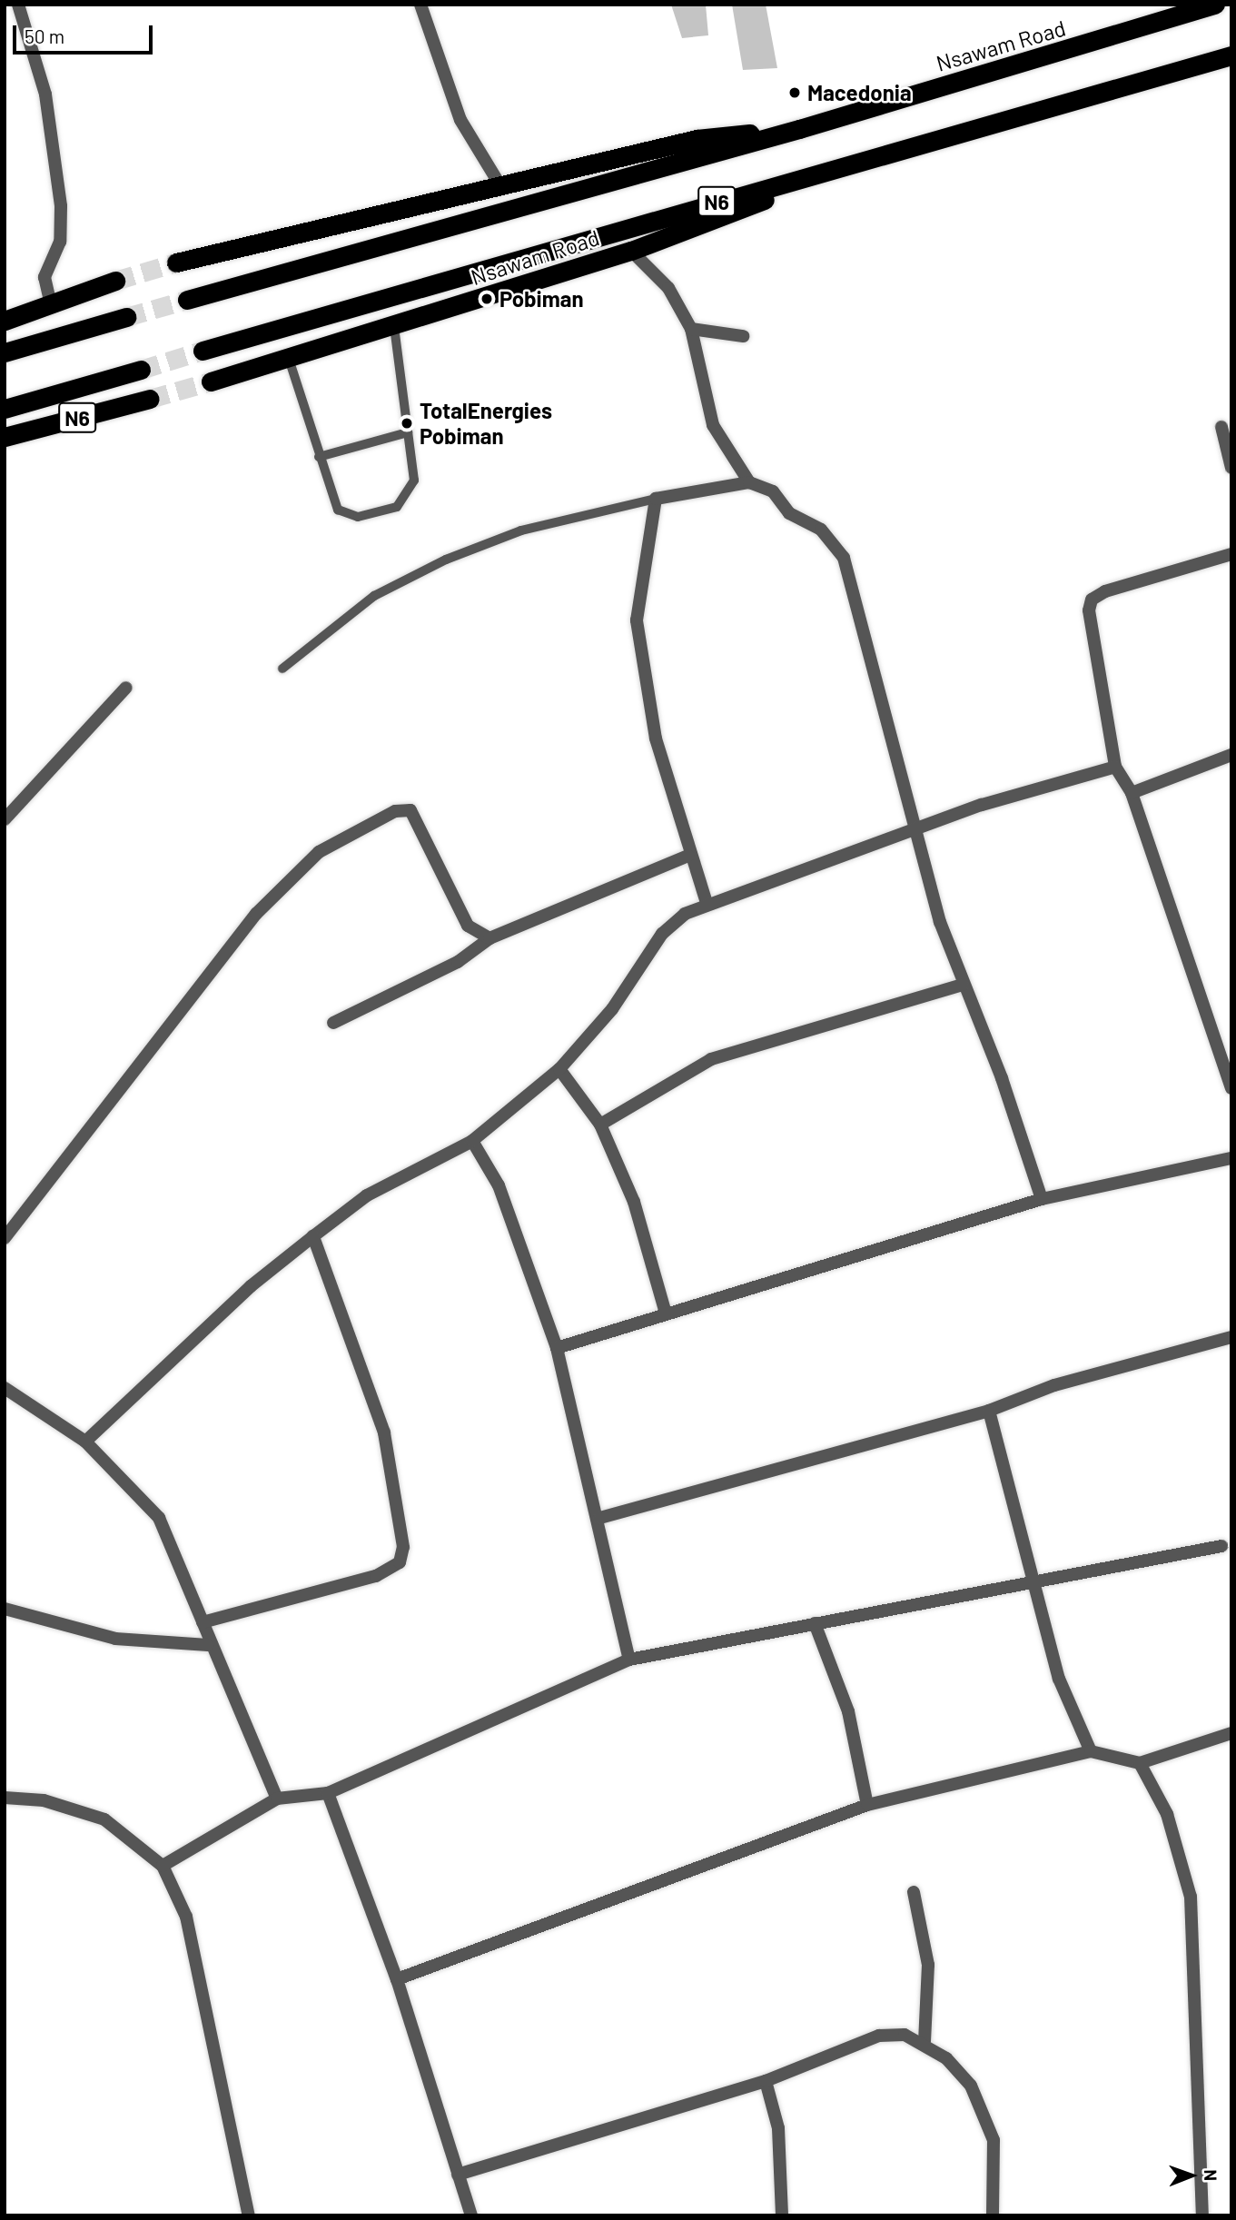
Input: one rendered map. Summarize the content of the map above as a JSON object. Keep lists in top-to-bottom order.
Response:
{
  "streets": {
    "highway": ["Nsawam Road", "N6"]
  },
  "places": ["Macedonia", "Pobiman", "TotalEnergies Pobiman"],
  "scale_bar": "50 m",
  "north": "right"
}
